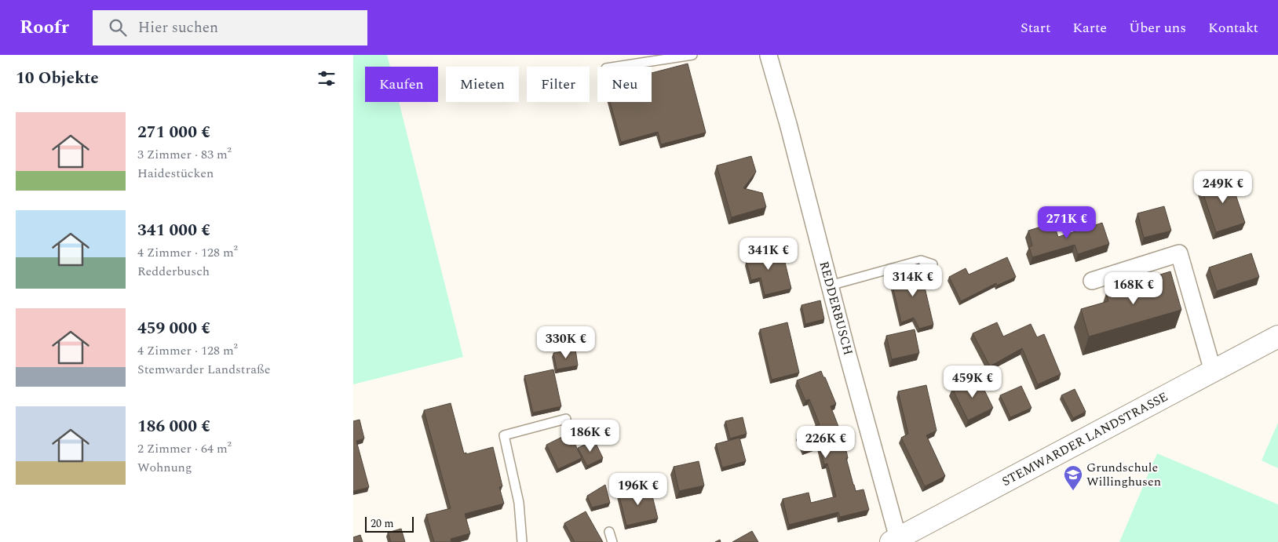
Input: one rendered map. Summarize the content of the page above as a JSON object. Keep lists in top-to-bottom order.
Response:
{
  "streets": {
    "street": ["REDDERBUSCH", "STEMWARDER LANDSTRASSE"]
  },
  "crossings": [
    ["REDDERBUSCH", "STEMWARDER LANDSTRASSE"]
  ],
  "places": {
    "school or university": ["Grundschule Willinghusen"]
  },
  "scale_bar": "20 m",
  "page": {
    "header": "Roofr",
    "search": "Hier suchen",
    "nav": [
      "Start",
      "Karte",
      "Über uns",
      "Kontakt"
    ],
    "heading": "10 Objekte",
    "chip": [
      "Kaufen",
      "Mieten",
      "Filter",
      "Neu"
    ],
    "list": [
      {
        "name": "271 000 €",
        "note": "3 Zimmer · 83 m² · Haidestücken"
      },
      {
        "name": "341 000 €",
        "note": "4 Zimmer · 128 m² · Redderbusch"
      },
      {
        "name": "459 000 €",
        "note": "4 Zimmer · 128 m² · Stemwarder Landstraße"
      },
      {
        "name": "186 000 €",
        "note": "2 Zimmer · 64 m² · Wohnung"
      }
    ],
    "price": [
      "249K €",
      "271K €",
      "341K €",
      "314K €",
      "168K €",
      "330K €",
      "459K €",
      "186K €",
      "226K €",
      "196K €"
    ],
    "scale": "20 m"
  }
}
